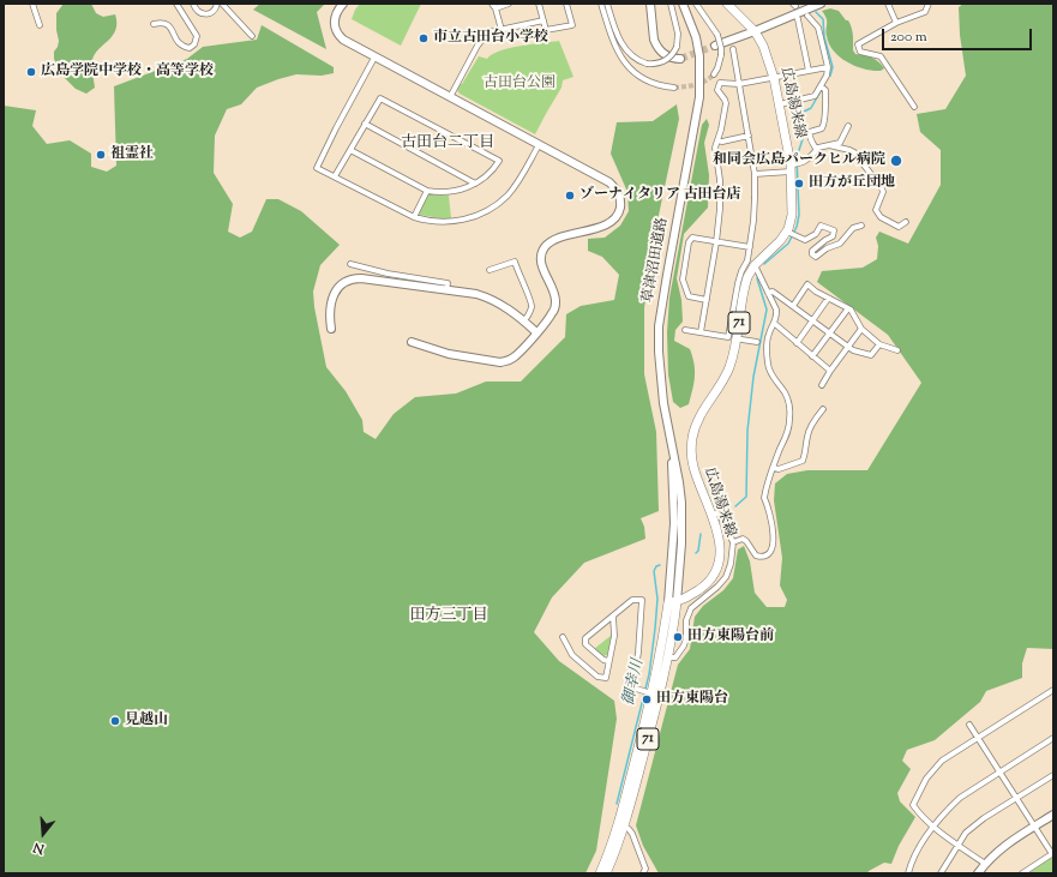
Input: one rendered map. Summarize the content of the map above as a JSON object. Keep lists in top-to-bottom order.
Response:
{
  "streets": {
    "main road": ["広島湯来線", "71"],
    "street": ["草津沼田道路"]
  },
  "crossings": [
    ["広島湯来線", "草津沼田道路"],
    ["広島湯来線", "71"],
    ["草津沼田道路", "71"]
  ],
  "districts": ["古田台二丁目", "田方三丁目"],
  "water": ["御幸川"],
  "parks": ["古田台公園"],
  "places": [
    "市立古田台小学校",
    "広島学院中学校・高等学校",
    "祖霊社",
    "和同会広島パークヒル病院",
    "田方が丘団地",
    "ゾーナイタリア 古田台店",
    "田方東陽台前",
    "田方東陽台",
    "見越山"
  ],
  "scale_bar": "200 m",
  "north": "bottom"
}
